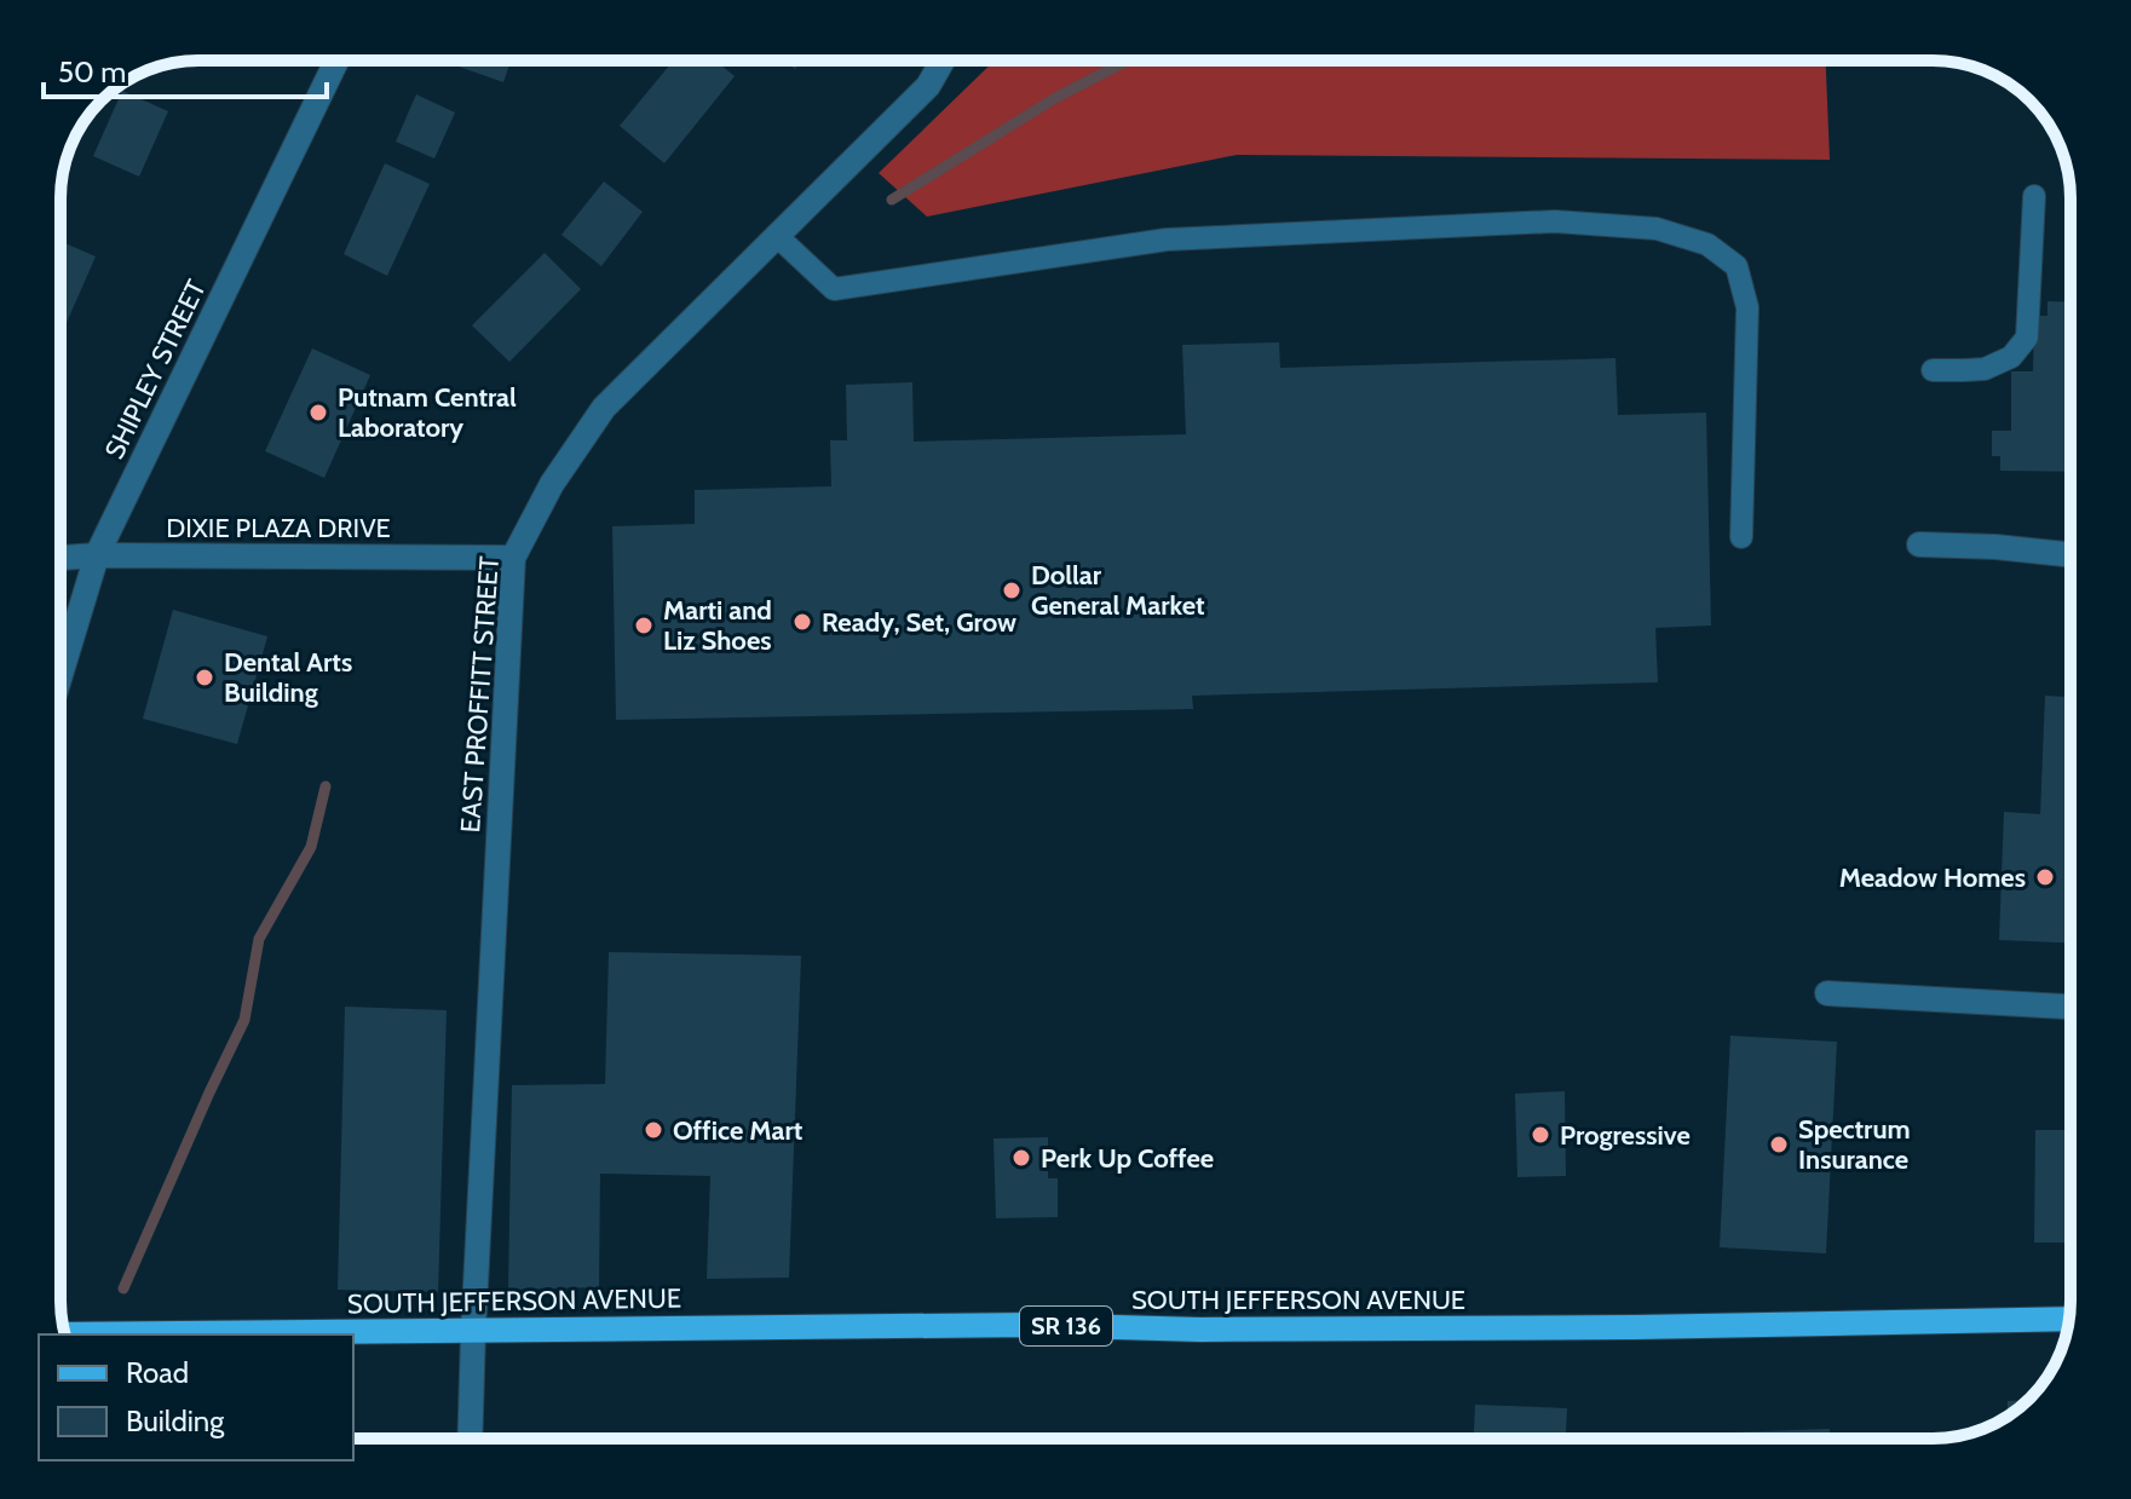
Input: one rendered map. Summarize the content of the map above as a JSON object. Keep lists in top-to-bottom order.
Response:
{
  "streets": {
    "main road": ["SOUTH JEFFERSON AVENUE", "SR 136"],
    "street": ["SHIPLEY STREET", "DIXIE PLAZA DRIVE", "EAST PROFFITT STREET"]
  },
  "crossings": [
    ["SHIPLEY STREET", "DIXIE PLAZA DRIVE"],
    ["DIXIE PLAZA DRIVE", "EAST PROFFITT STREET"],
    ["EAST PROFFITT STREET", "SOUTH JEFFERSON AVENUE"]
  ],
  "places": [
    "Putnam Central Laboratory",
    "Dollar General Market",
    "Ready, Set, Grow",
    "Marti and Liz Shoes",
    "Dental Arts Building",
    "Meadow Homes",
    "Office Mart",
    "Progressive",
    "Spectrum Insurance",
    "Perk Up Coffee"
  ],
  "legend": ["Road", "Building"],
  "scale_bar": "50 m"
}
